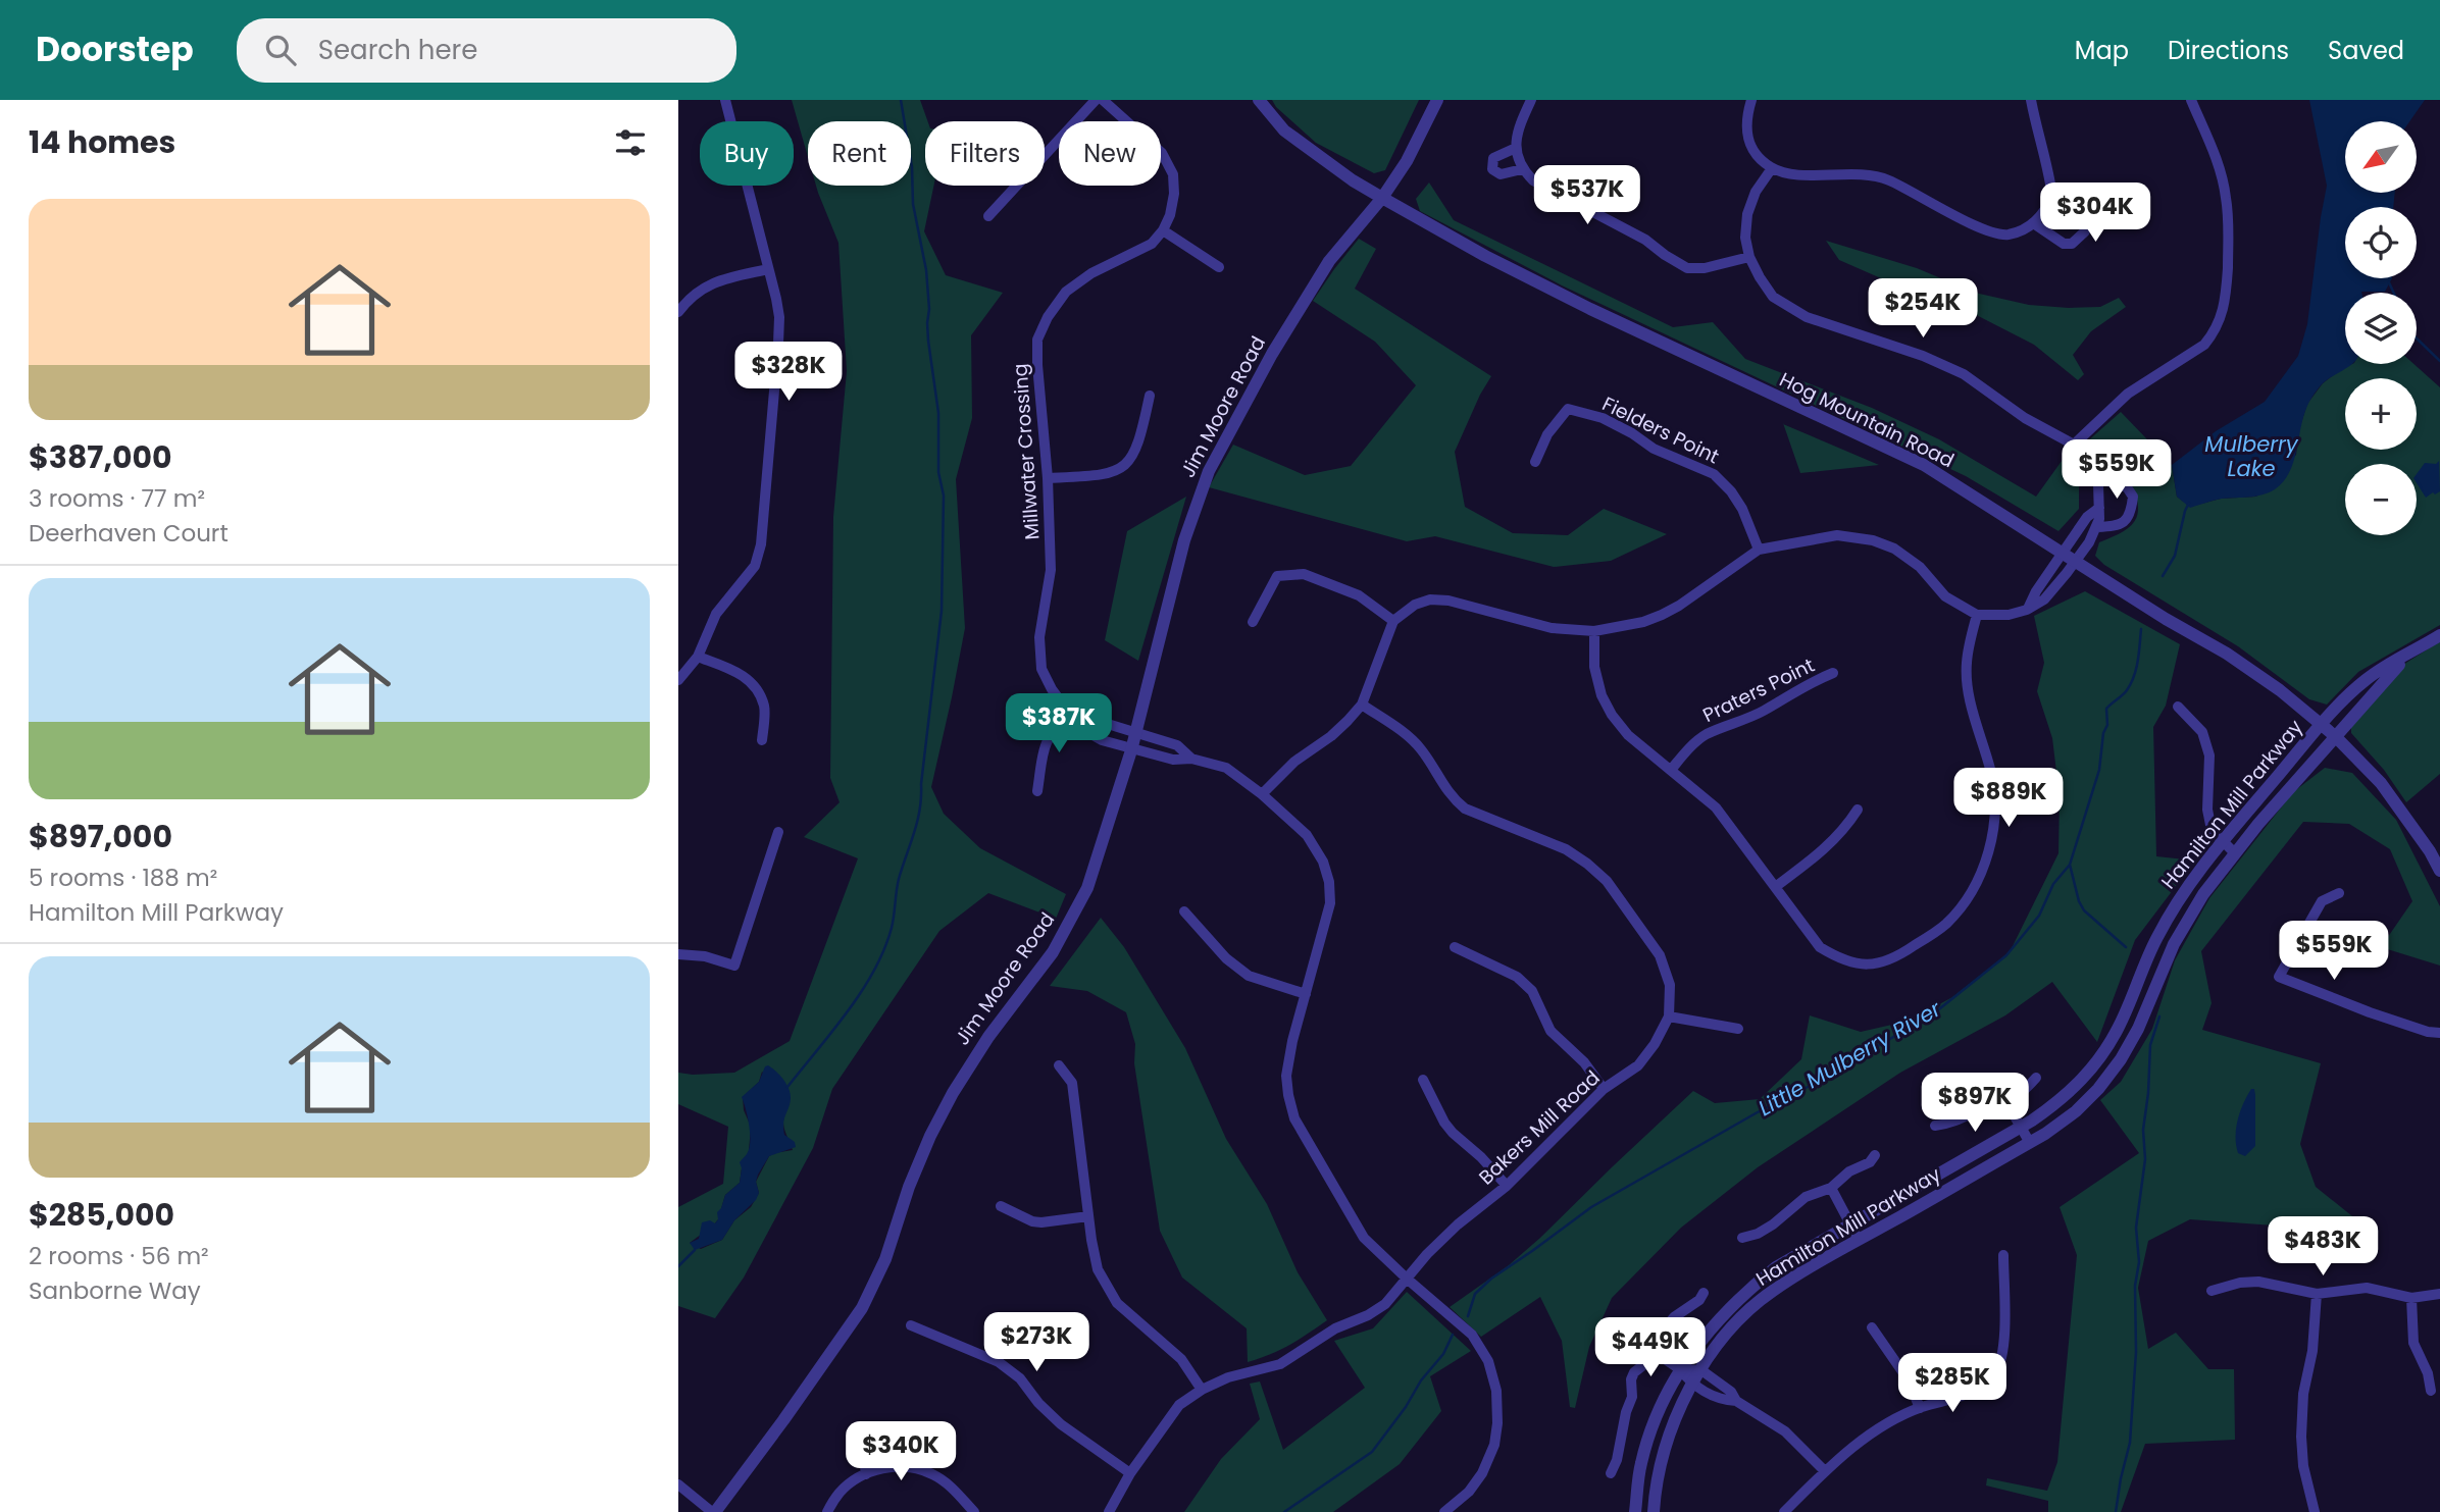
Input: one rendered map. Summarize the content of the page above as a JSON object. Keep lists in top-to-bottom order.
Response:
{
  "streets": {
    "street": [
      "Jim Moore Road",
      "Hog Mountain Road",
      "Fielders Point",
      "Millwater Crossing",
      "Praters Point",
      "Hamilton Mill Parkway",
      "Bakers Mill Road"
    ]
  },
  "crossings": [
    ["Jim Moore Road", "Hog Mountain Road"],
    ["Jim Moore Road", "Millwater Crossing"],
    ["Hog Mountain Road", "Hamilton Mill Parkway"]
  ],
  "water": ["Mulberry Lake", "Little Mulberry River"],
  "north": "bottom left",
  "page": {
    "header": "Doorstep",
    "search": "Search here",
    "nav": ["Map", "Directions", "Saved"],
    "heading": "14 homes",
    "map_buttons": ["+", "−"],
    "chip": [
      "Buy",
      "Rent",
      "Filters",
      "New"
    ],
    "price": [
      "$537K",
      "$304K",
      "$254K",
      "$328K",
      "$559K",
      "$387K",
      "$889K",
      "$559K",
      "$897K",
      "$483K",
      "$273K",
      "$449K",
      "$285K",
      "$340K"
    ],
    "list": [
      {
        "name": "$387,000",
        "note": "3 rooms · 77 m² · Deerhaven Court"
      },
      {
        "name": "$897,000",
        "note": "5 rooms · 188 m² · Hamilton Mill Parkway"
      },
      {
        "name": "$285,000",
        "note": "2 rooms · 56 m² · Sanborne Way"
      }
    ]
  }
}
